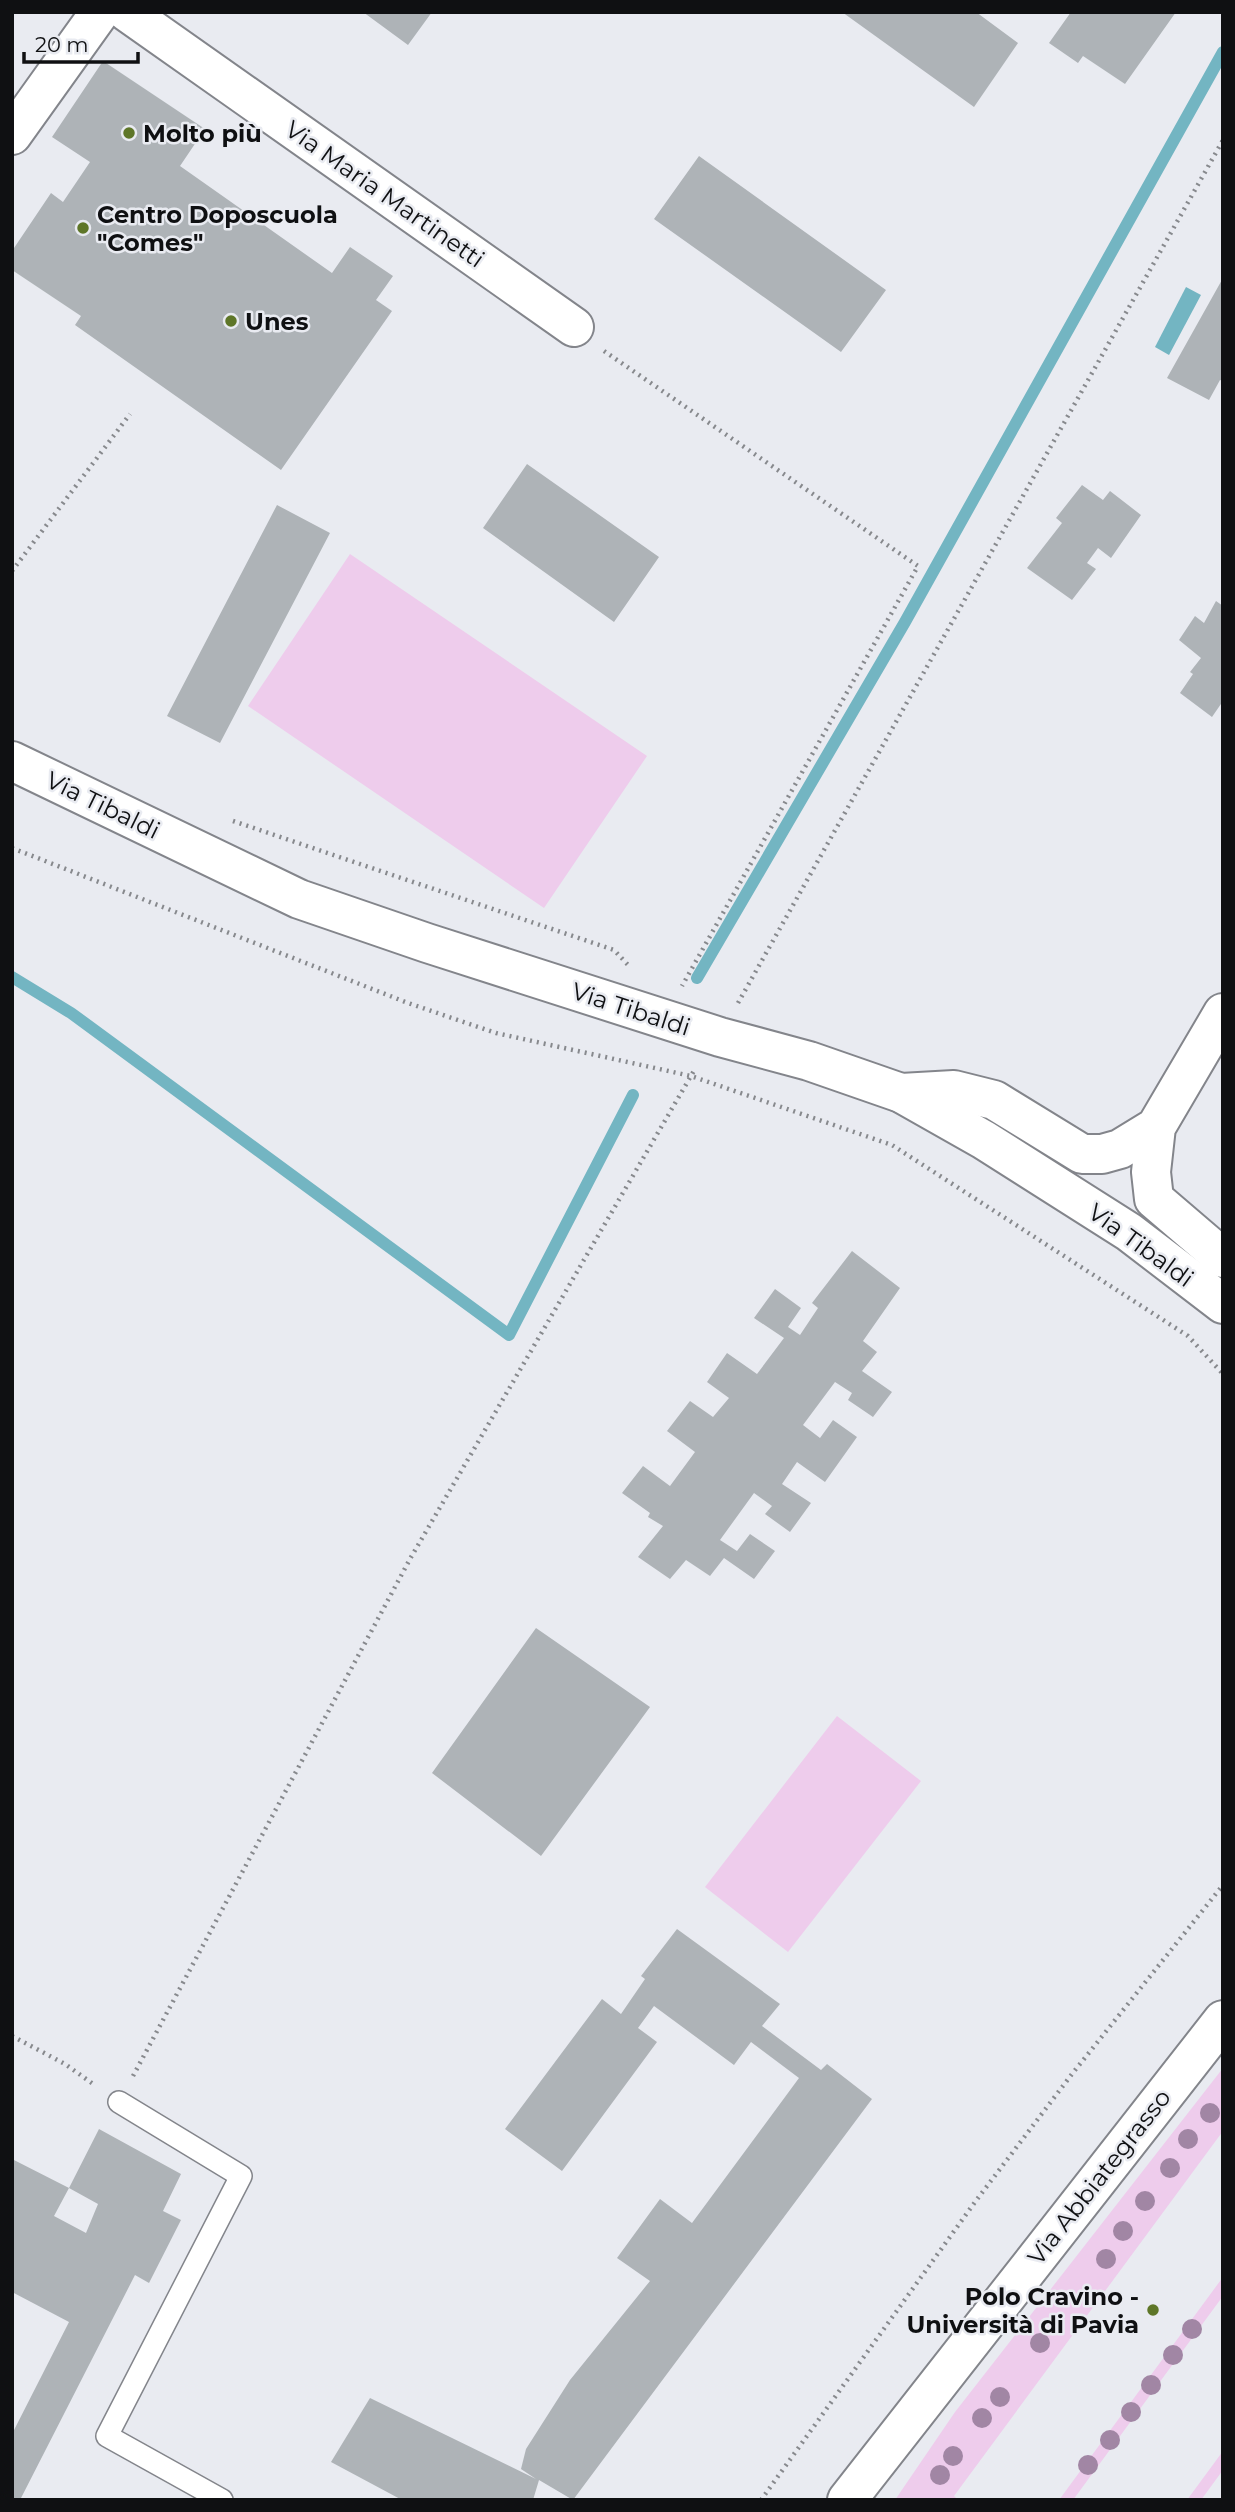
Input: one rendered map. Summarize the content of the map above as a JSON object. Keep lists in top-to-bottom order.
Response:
{
  "streets": {
    "street": ["Via Maria Martinetti", "Via Tibaldi", "Via Abbiategrasso"]
  },
  "places": [
    "Molto più",
    "Centro Doposcuola \"Comes\"",
    "Unes",
    "Polo Cravino - Università di Pavia"
  ],
  "scale_bar": "20 m"
}
